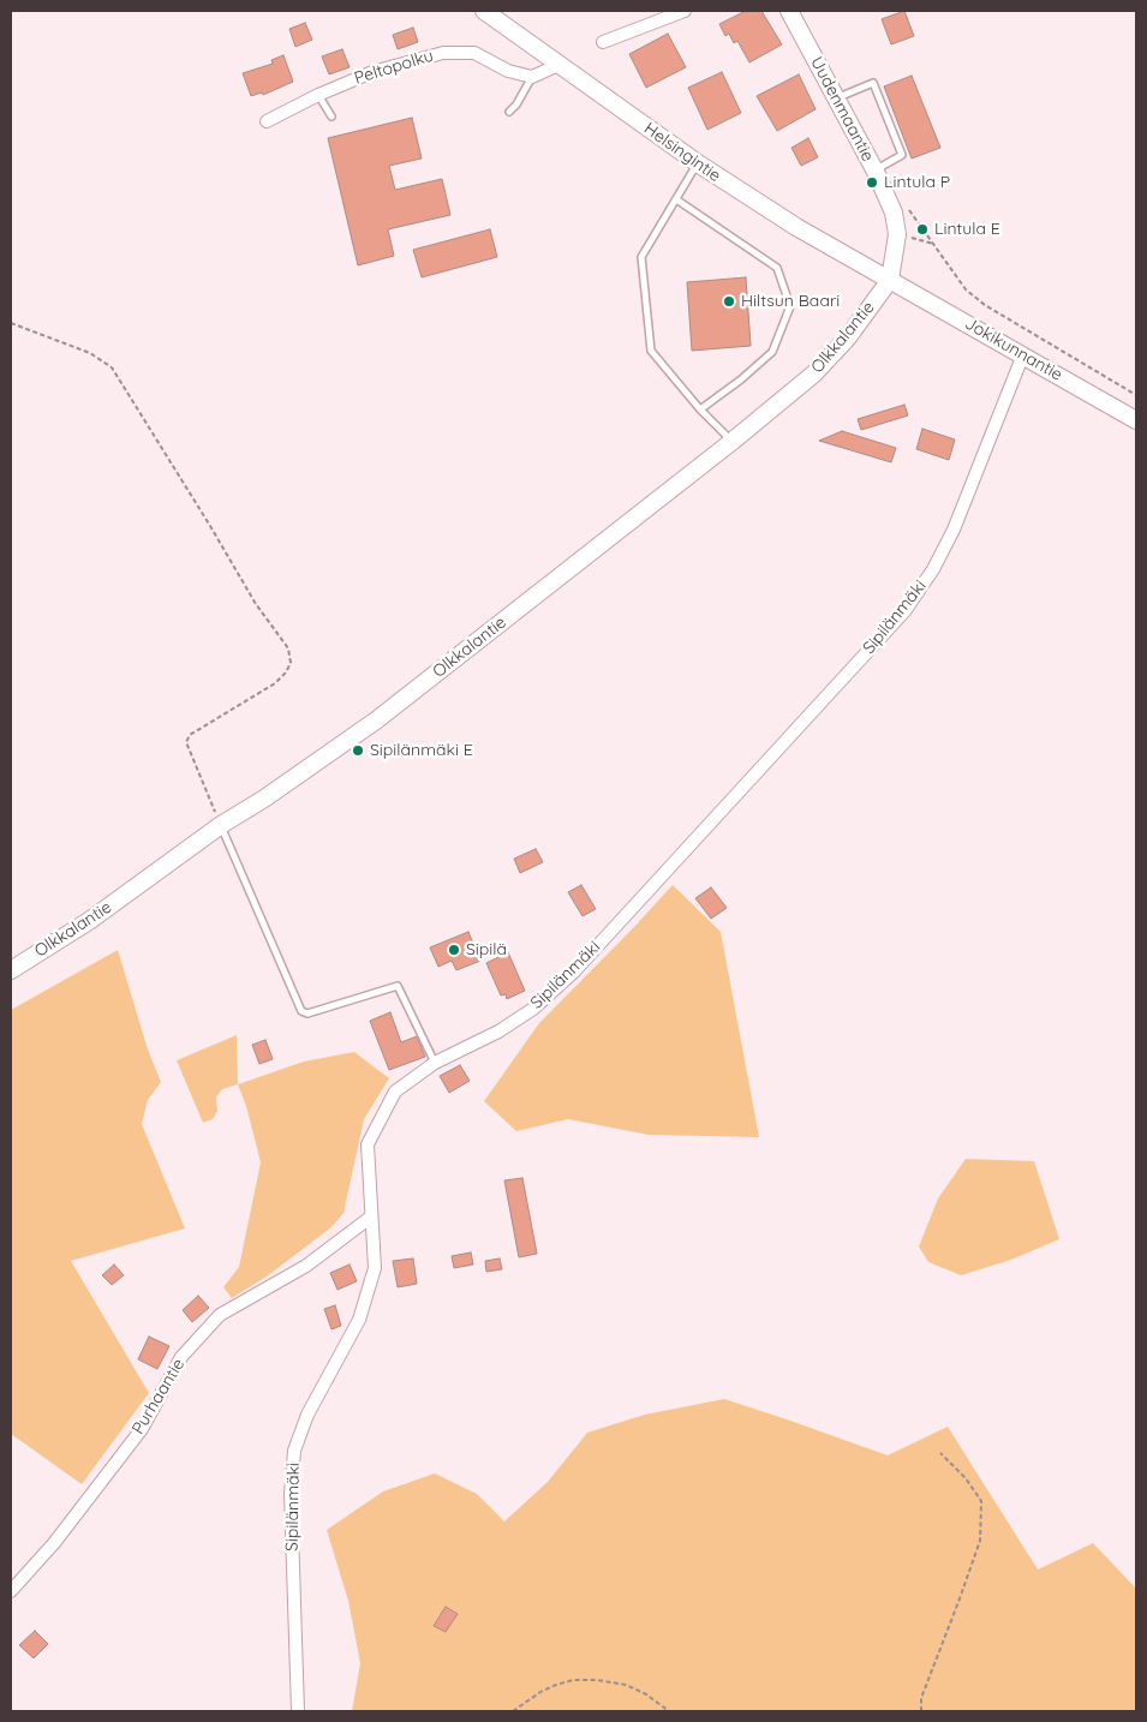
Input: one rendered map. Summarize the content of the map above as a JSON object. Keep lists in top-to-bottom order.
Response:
{
  "streets": {
    "street": [
      "Peltopolku",
      "Uudenmaantie",
      "Helsingintie",
      "Olkkalantie",
      "Jokikunnantie",
      "Sipilänmäki",
      "Purhaantie"
    ]
  },
  "crossings": [
    ["Uudenmaantie", "Helsingintie"],
    ["Uudenmaantie", "Olkkalantie"],
    ["Uudenmaantie", "Jokikunnantie"],
    ["Helsingintie", "Olkkalantie"],
    ["Helsingintie", "Jokikunnantie"],
    ["Olkkalantie", "Jokikunnantie"],
    ["Jokikunnantie", "Sipilänmäki"],
    ["Sipilänmäki", "Purhaantie"]
  ],
  "places": [
    "Lintula P",
    "Lintula E",
    "Hiltsun Baari",
    "Sipilänmäki E",
    "Sipilä"
  ]
}
